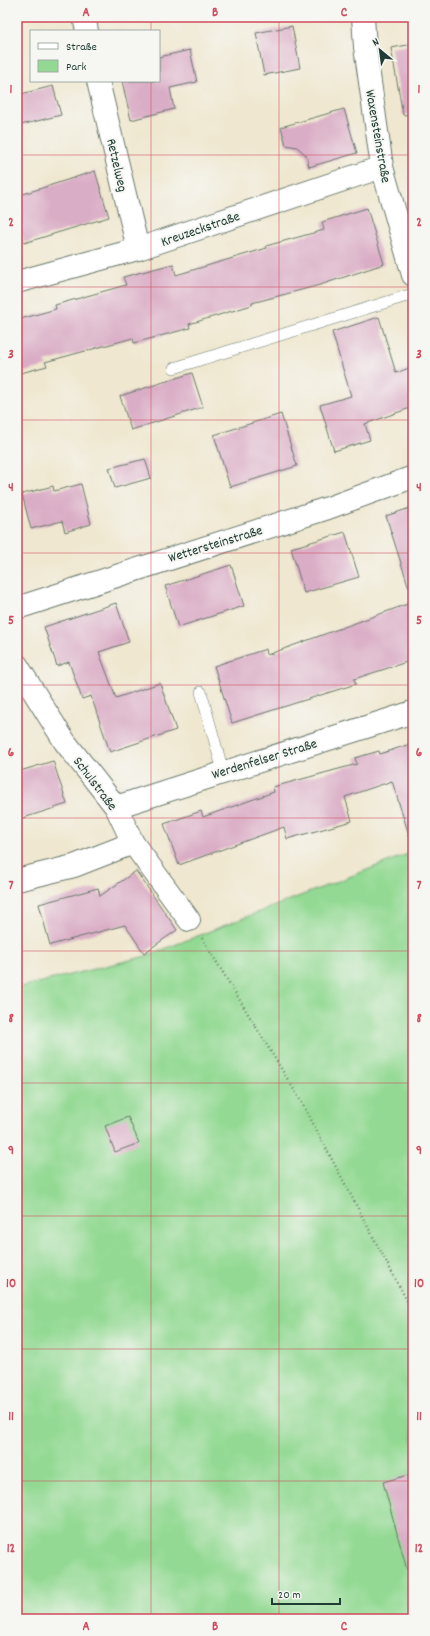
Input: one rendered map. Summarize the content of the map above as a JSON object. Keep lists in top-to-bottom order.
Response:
{
  "streets": {
    "street": [
      "Waxensteinstraße",
      "Retzelweg",
      "Kreuzeckstraße",
      "Wettersteinstraße",
      "Werdenfelser Straße",
      "Schulstraße"
    ]
  },
  "crossings": [
    ["Waxensteinstraße", "Kreuzeckstraße"],
    ["Retzelweg", "Kreuzeckstraße"],
    ["Werdenfelser Straße", "Schulstraße"]
  ],
  "legend": ["Straße", "Park"],
  "scale_bar": "20 m",
  "north": "top left",
  "grid": {
    "columns": ["A", "B", "C"],
    "rows": [
      "1",
      "2",
      "3",
      "4",
      "5",
      "6",
      "7",
      "8",
      "9",
      "10",
      "11",
      "12"
    ]
  }
}
